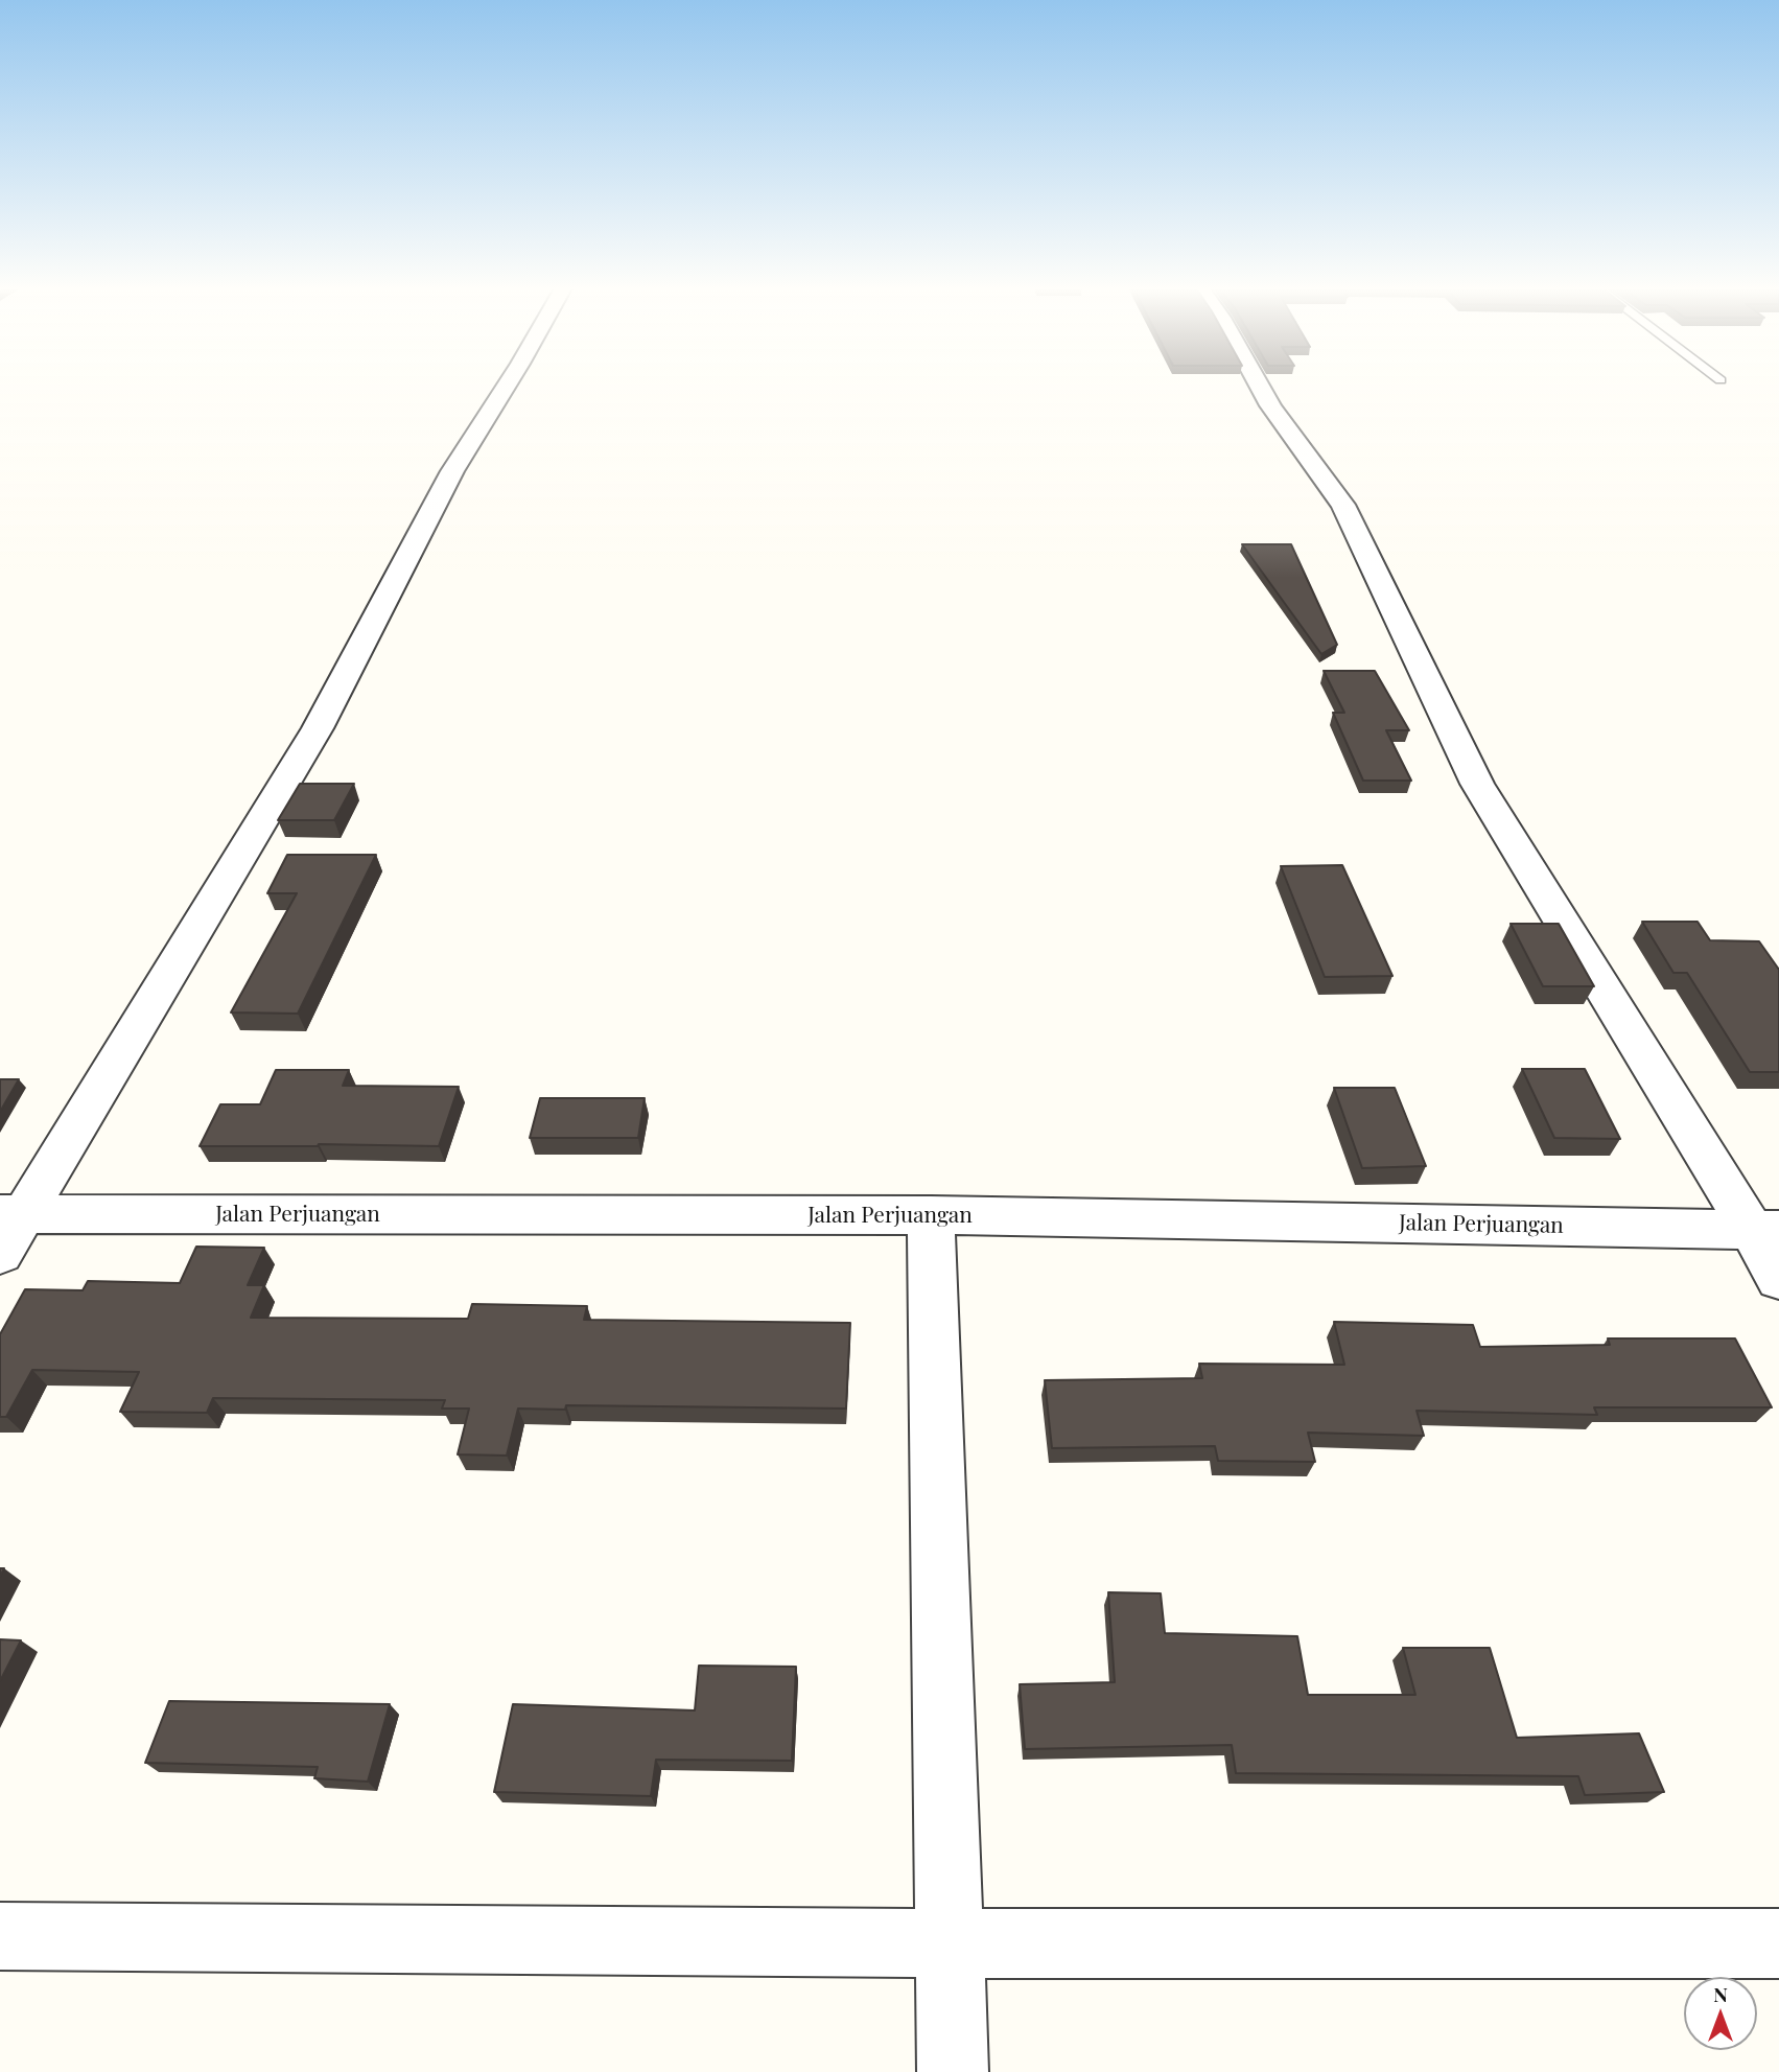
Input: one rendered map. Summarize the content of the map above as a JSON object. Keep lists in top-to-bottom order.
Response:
{
  "streets": {
    "street": ["Jalan Perjuangan"]
  },
  "north": "top"
}
